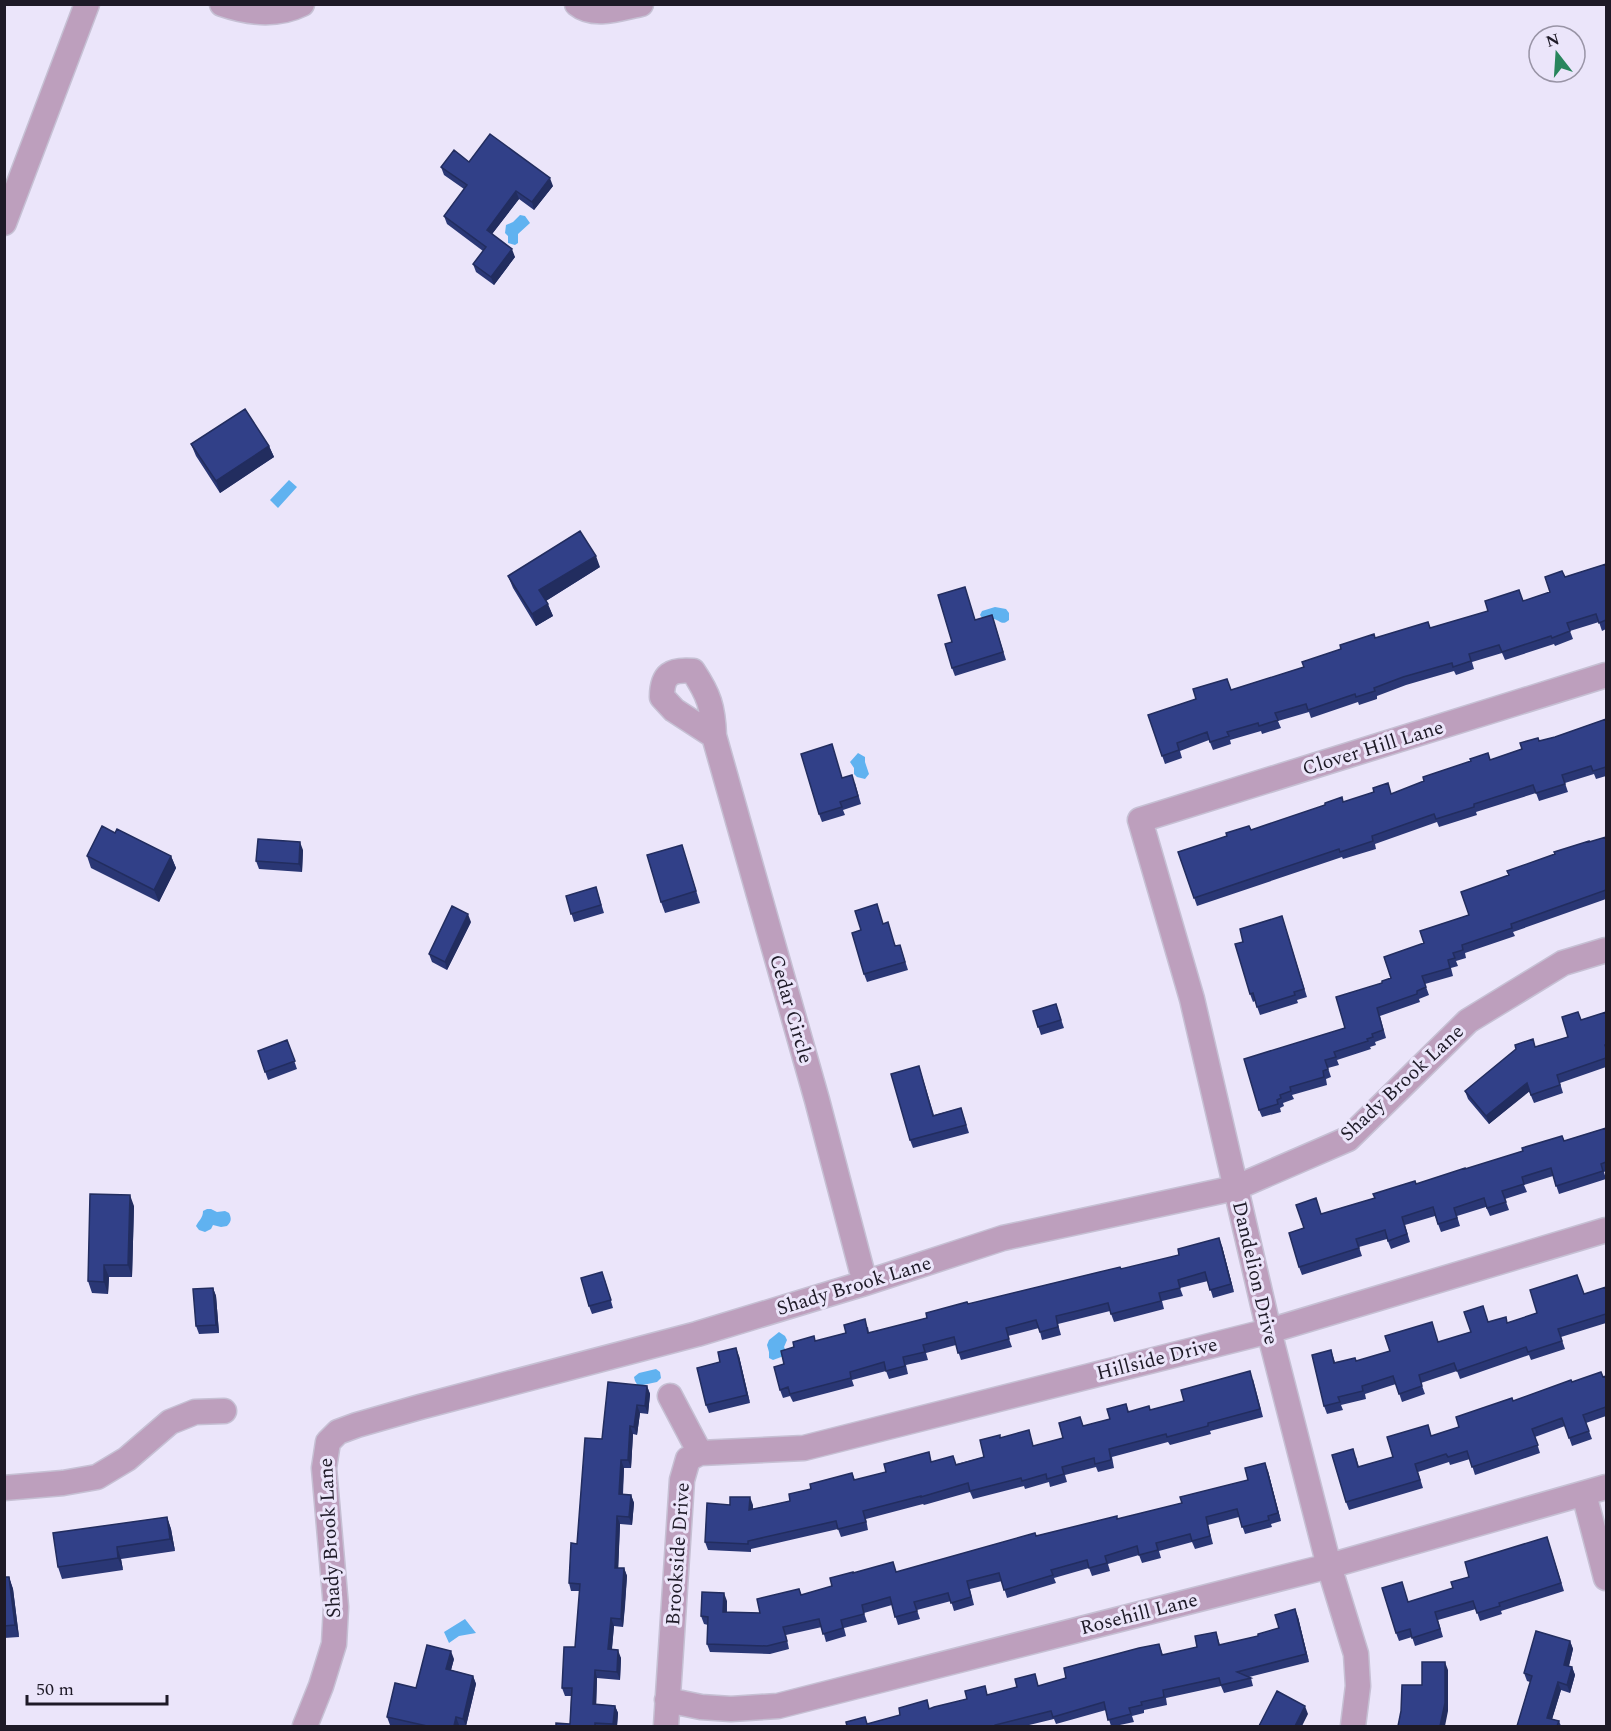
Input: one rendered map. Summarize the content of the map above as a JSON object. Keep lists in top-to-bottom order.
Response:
{
  "streets": {
    "street": [
      "Clover Hill Lane",
      "Cedar Circle",
      "Shady Brook Lane",
      "Dandelion Drive",
      "Hillside Drive",
      "Brookside Drive",
      "Rosehill Lane"
    ]
  },
  "crossings": [
    ["Clover Hill Lane", "Dandelion Drive"],
    ["Cedar Circle", "Shady Brook Lane"],
    ["Shady Brook Lane", "Dandelion Drive"],
    ["Dandelion Drive", "Hillside Drive"],
    ["Dandelion Drive", "Rosehill Lane"],
    ["Hillside Drive", "Brookside Drive"],
    ["Brookside Drive", "Rosehill Lane"]
  ],
  "scale_bar": "50 m",
  "north": "top"
}
